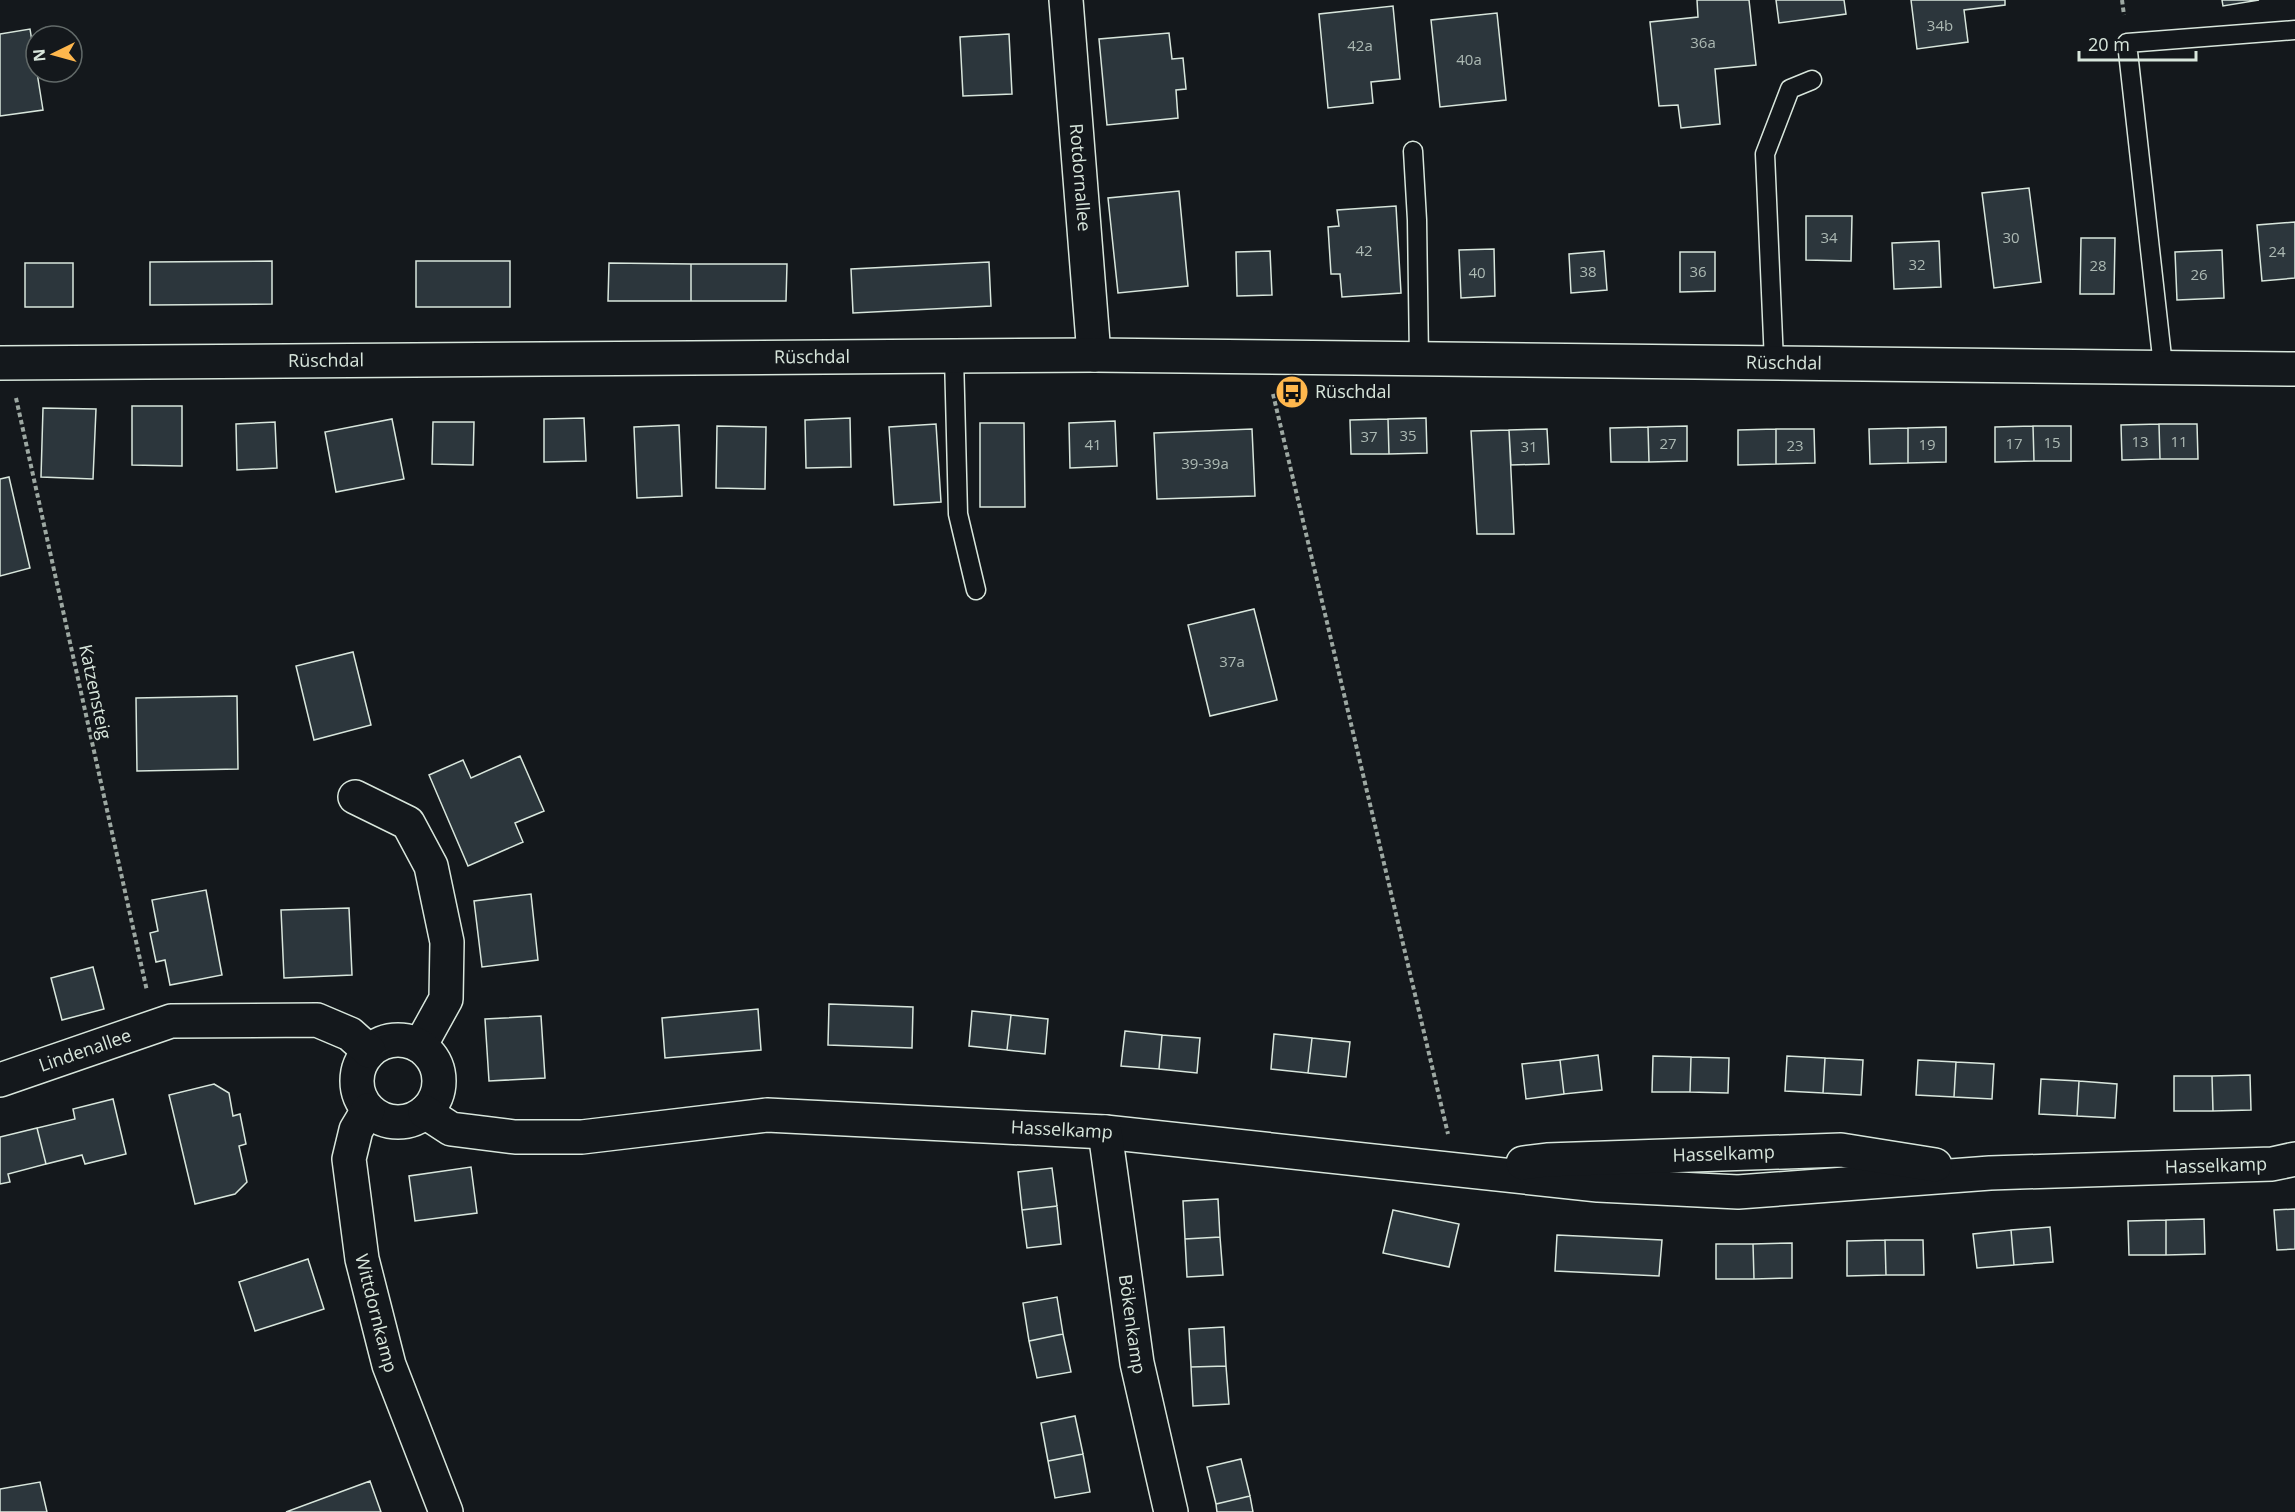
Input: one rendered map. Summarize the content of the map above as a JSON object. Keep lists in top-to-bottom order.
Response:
{
  "streets": {
    "street": [
      "Rotdornallee",
      "Rüschdal",
      "Lindenallee",
      "Hasselkamp",
      "Wittdornkamp",
      "Bökenkamp"
    ],
    "path": ["Katzensteig"]
  },
  "crossings": [
    ["Rotdornallee", "Rüschdal"],
    ["Rüschdal", "Katzensteig"],
    ["Katzensteig", "Lindenallee"],
    ["Hasselkamp", "Wittdornkamp"],
    ["Hasselkamp", "Bökenkamp"]
  ],
  "places": {
    "bus stop": ["Rüschdal"]
  },
  "house_numbers": [
    "34b",
    "36a",
    "42a",
    "40a",
    "34",
    "30",
    "42",
    "24",
    "32",
    "28",
    "38",
    "36",
    "40",
    "26",
    "35",
    "37",
    "13",
    "11",
    "15",
    "27",
    "17",
    "41",
    "19",
    "23",
    "31",
    "39-39a",
    "37a"
  ],
  "scale_bar": "20 m",
  "north": "left"
}
